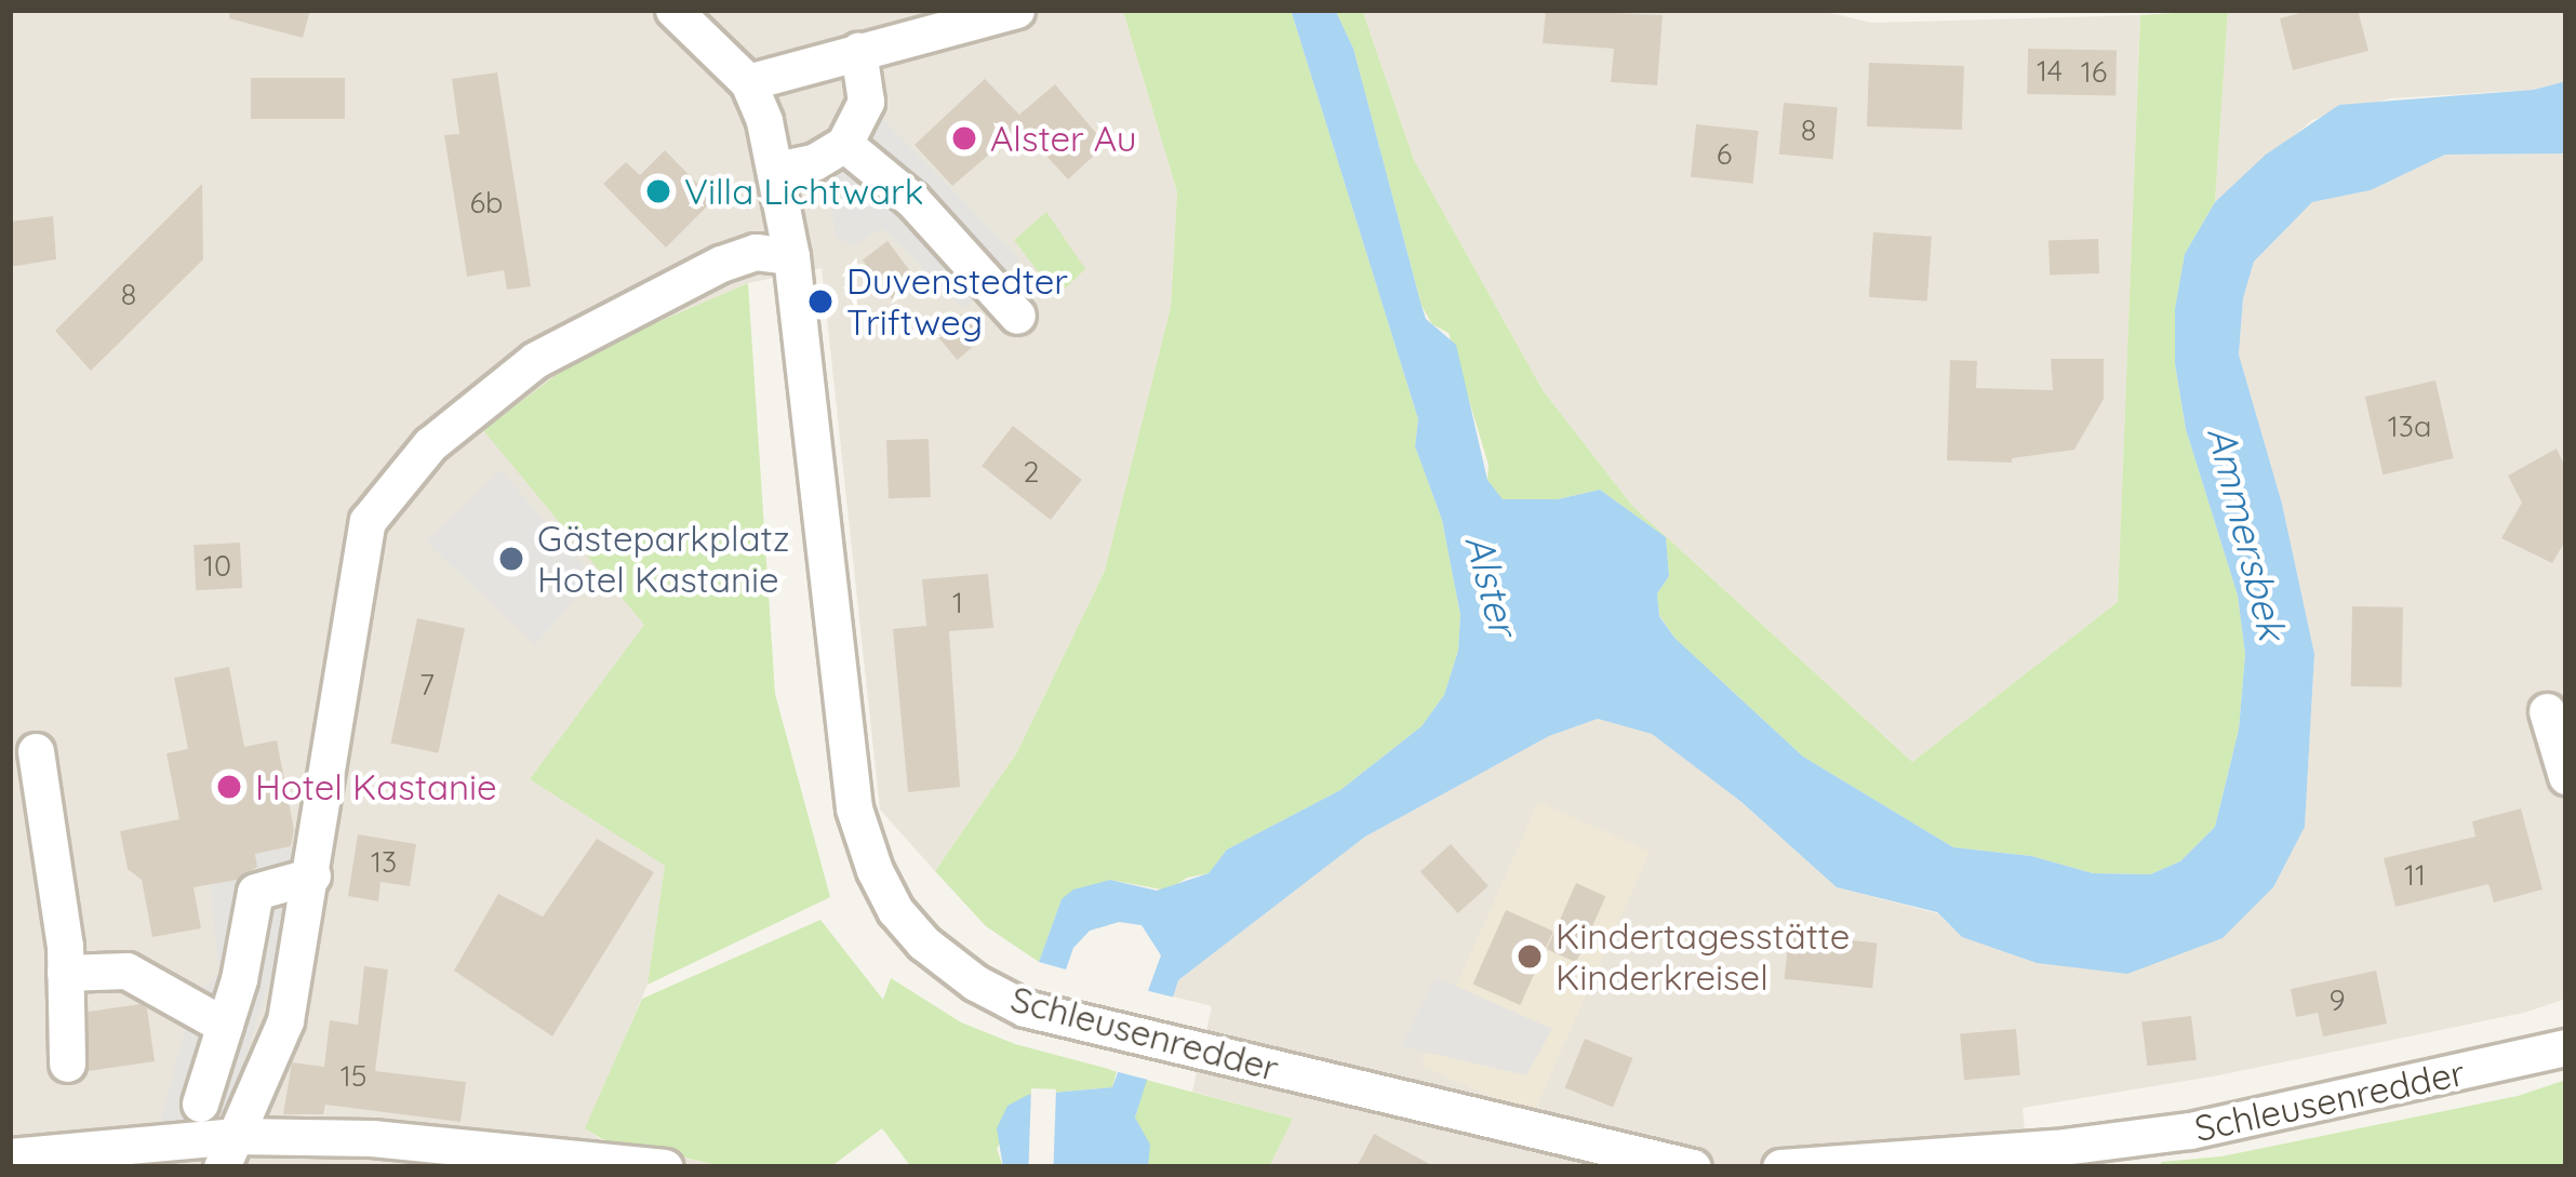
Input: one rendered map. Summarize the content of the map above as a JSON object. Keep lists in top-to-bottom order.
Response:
{
  "streets": {
    "street": ["Schleusenredder"]
  },
  "water": ["Ammersbek", "Alster"],
  "places": [
    "Alster Au",
    "Villa Lichtwark",
    "Duvenstedter Triftweg",
    "Gästeparkplatz Hotel Kastanie",
    "Hotel Kastanie",
    "Kindertagesstätte Kinderkreisel"
  ],
  "house_numbers": [
    "14",
    "16",
    "8",
    "6",
    "6b",
    "8",
    "13a",
    "2",
    "10",
    "1",
    "7",
    "13",
    "11",
    "9",
    "15"
  ]
}
